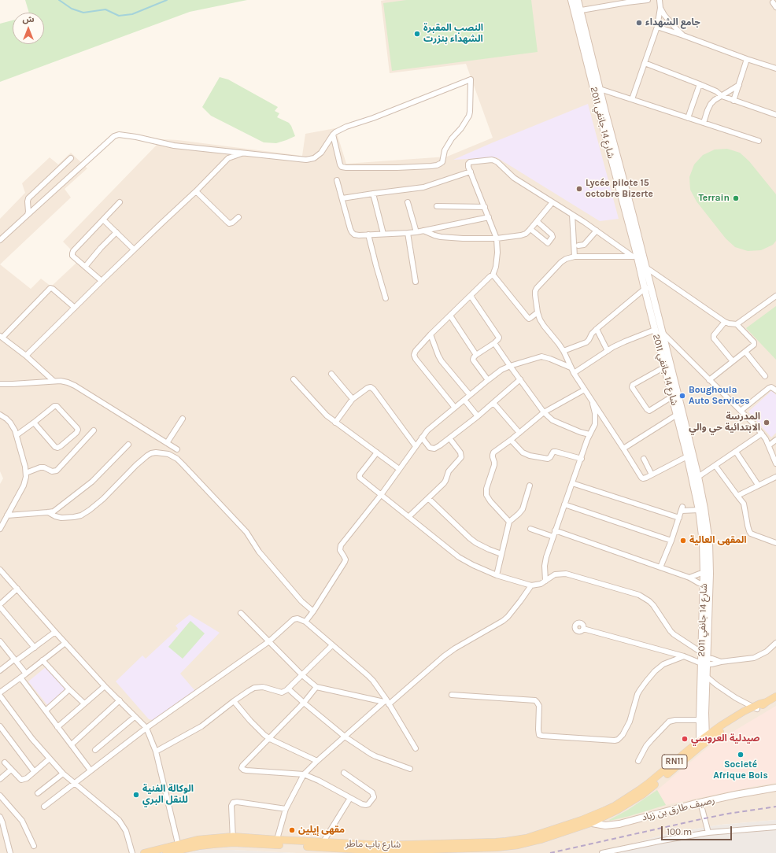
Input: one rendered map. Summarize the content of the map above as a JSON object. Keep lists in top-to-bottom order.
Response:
{
  "streets": {
    "main road": [
      "شارع 14 جانفي 2011",
      "RN11",
      "رصيف طارق بن زياد",
      "شارع باب ماطر"
    ]
  },
  "crossings": [
    ["شارع 14 جانفي 2011", "RN11"],
    ["RN11", "رصيف طارق بن زياد"],
    ["RN11", "شارع باب ماطر"],
    ["رصيف طارق بن زياد", "شارع باب ماطر"]
  ],
  "places": [
    "جامع الشهداء",
    "النصب المقبرة الشهداء بنزرت",
    "Lycée pilote 15 octobre Bizerte",
    "Terrain",
    "Boughoula Auto Services",
    "المدرسة الابتدائية حي والي",
    "المقهى العالية",
    "صيدلية العروسي",
    "Societé Afrique Bois",
    "الوكالة الفنية للنقل البري",
    "مقهى إيلين"
  ],
  "scale_bar": "100 m",
  "north": "top"
}
